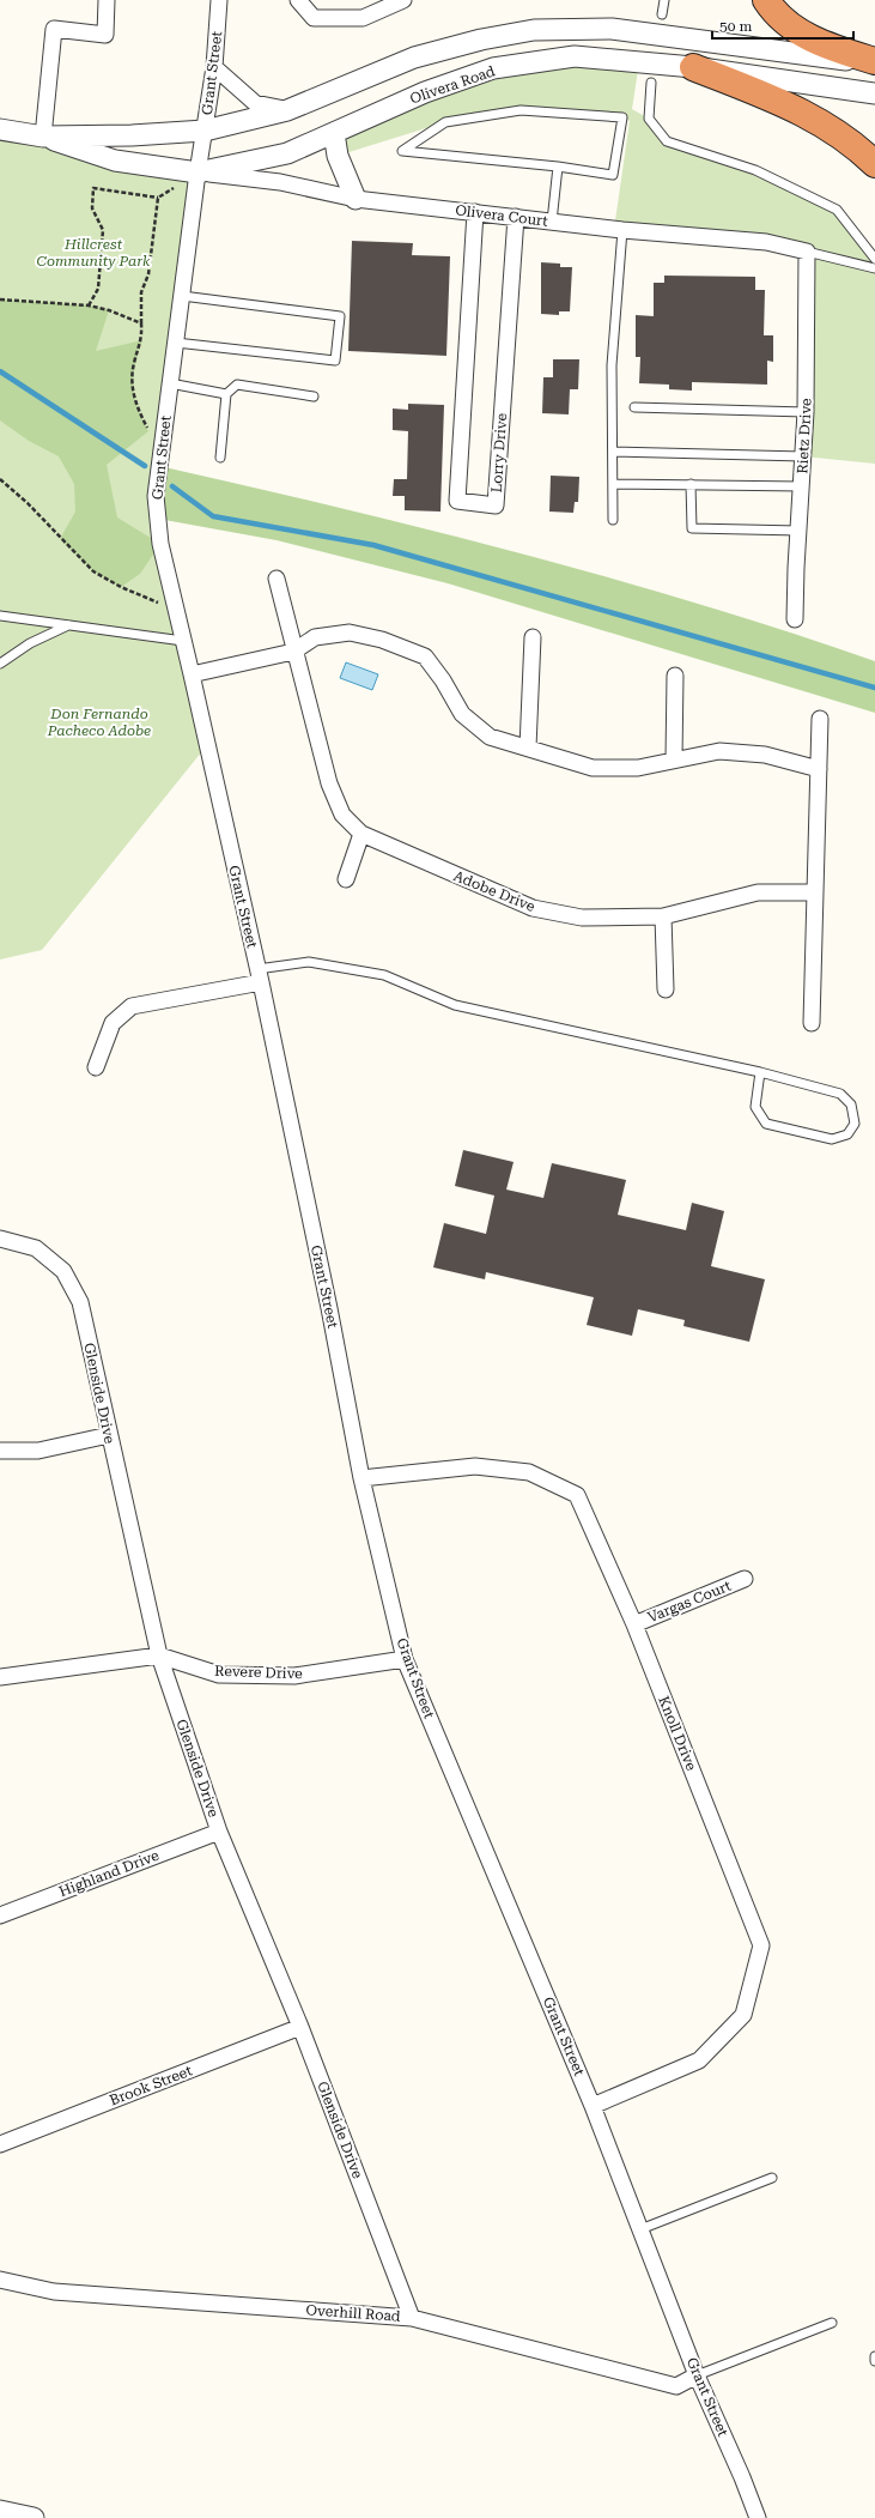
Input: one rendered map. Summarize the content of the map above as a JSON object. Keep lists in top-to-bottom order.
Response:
{
  "streets": {
    "street": [
      "Grant Street",
      "Olivera Road",
      "Olivera Court",
      "Rietz Drive",
      "Lorry Drive",
      "Adobe Drive",
      "Glenside Drive",
      "Vargas Court",
      "Revere Drive",
      "Knoll Drive",
      "Highland Drive",
      "Brook Street",
      "Overhill Road"
    ]
  },
  "crossings": [
    ["Grant Street", "Olivera Road"],
    ["Grant Street", "Olivera Court"],
    ["Grant Street", "Revere Drive"],
    ["Grant Street", "Knoll Drive"],
    ["Grant Street", "Overhill Road"],
    ["Olivera Road", "Olivera Court"],
    ["Olivera Court", "Rietz Drive"],
    ["Olivera Court", "Lorry Drive"],
    ["Glenside Drive", "Revere Drive"],
    ["Glenside Drive", "Highland Drive"],
    ["Glenside Drive", "Brook Street"],
    ["Glenside Drive", "Overhill Road"],
    ["Vargas Court", "Knoll Drive"]
  ],
  "parks": ["Hillcrest Community Park", "Don Fernando Pacheco Adobe"],
  "scale_bar": "50 m"
}
